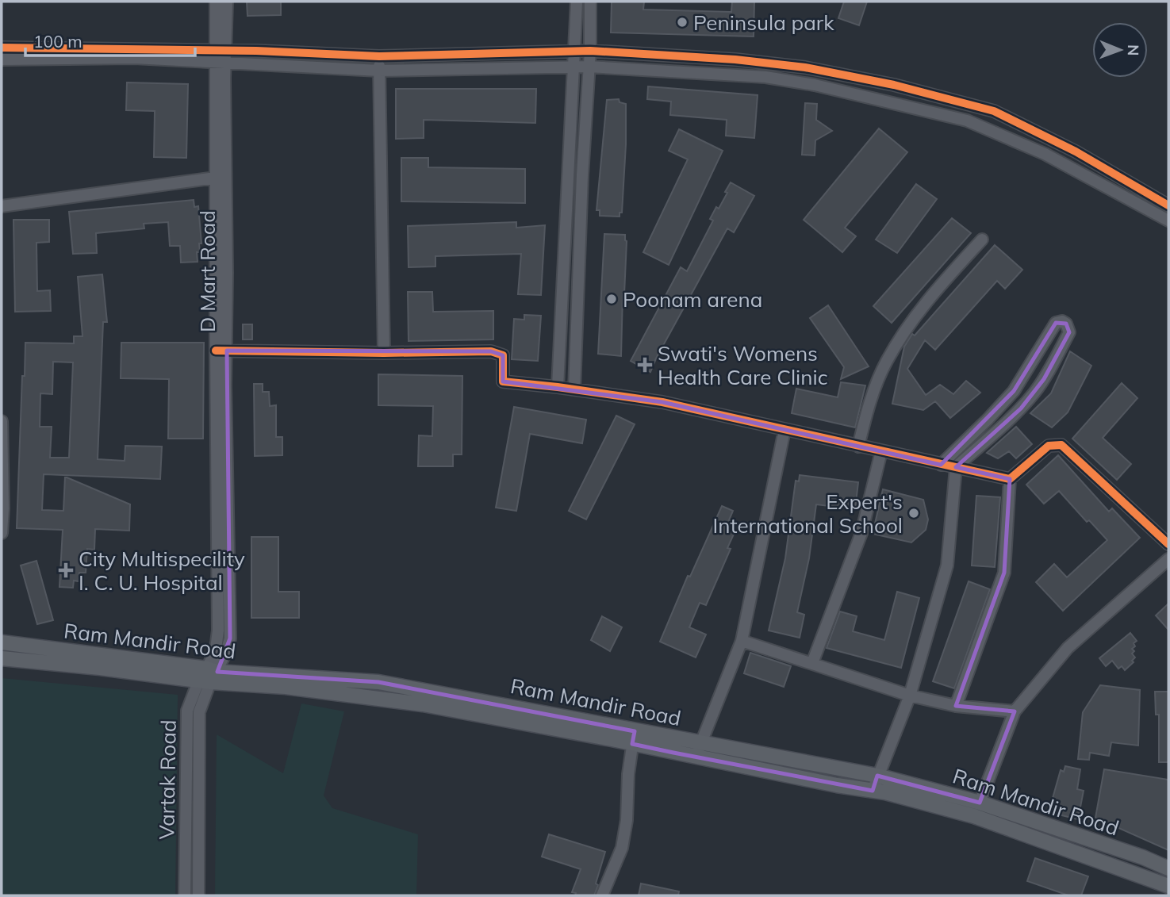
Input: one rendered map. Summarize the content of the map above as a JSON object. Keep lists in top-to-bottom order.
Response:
{
  "streets": {
    "main road": ["Ram Mandir Road"],
    "street": ["D Mart Road", "Vartak Road"]
  },
  "crossings": [
    ["D Mart Road", "Ram Mandir Road"],
    ["D Mart Road", "Vartak Road"],
    ["Ram Mandir Road", "Vartak Road"]
  ],
  "places": {
    "other": ["Peninsula park", "Poonam arena", "Expert's International School"],
    "health": ["Swati's Womens Health Care Clinic", "City Multispecility I. C. U. Hospital"]
  },
  "scale_bar": "100 m",
  "north": "right"
}
